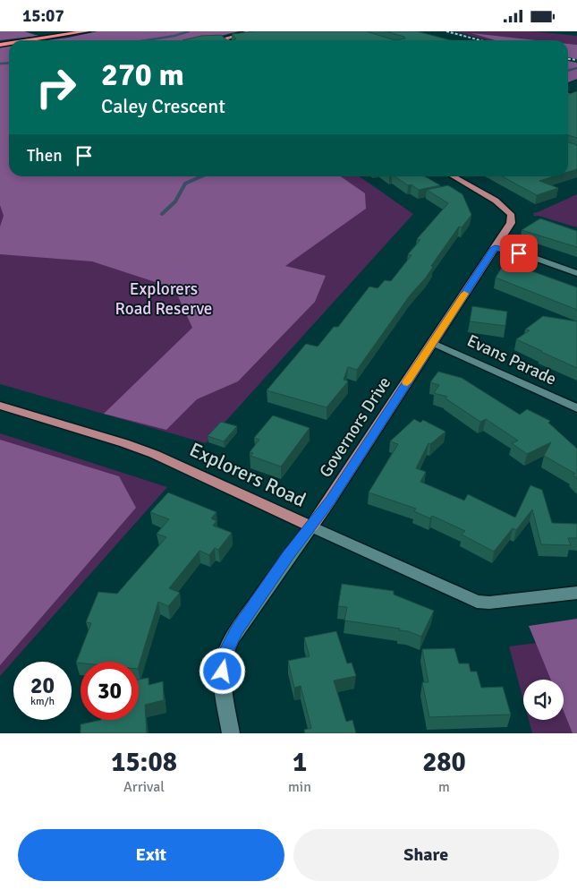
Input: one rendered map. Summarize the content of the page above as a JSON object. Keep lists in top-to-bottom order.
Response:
{
  "streets": {
    "main road": ["Governors Drive", "Explorers Road"],
    "street": ["Evans Parade"]
  },
  "crossings": [
    ["Evans Parade", "Governors Drive"],
    ["Governors Drive", "Explorers Road"]
  ],
  "parks": ["Explorers Road Reserve"],
  "page": {
    "status": "15:07",
    "turn": ["270 m", "Caley Crescent"],
    "then": "Then",
    "speed": "20 km/h",
    "limit": "30",
    "eta": [
      "15:08",
      "Arrival",
      "1",
      "min",
      "280",
      "m"
    ],
    "buttons": ["Exit", "Share"]
  }
}
